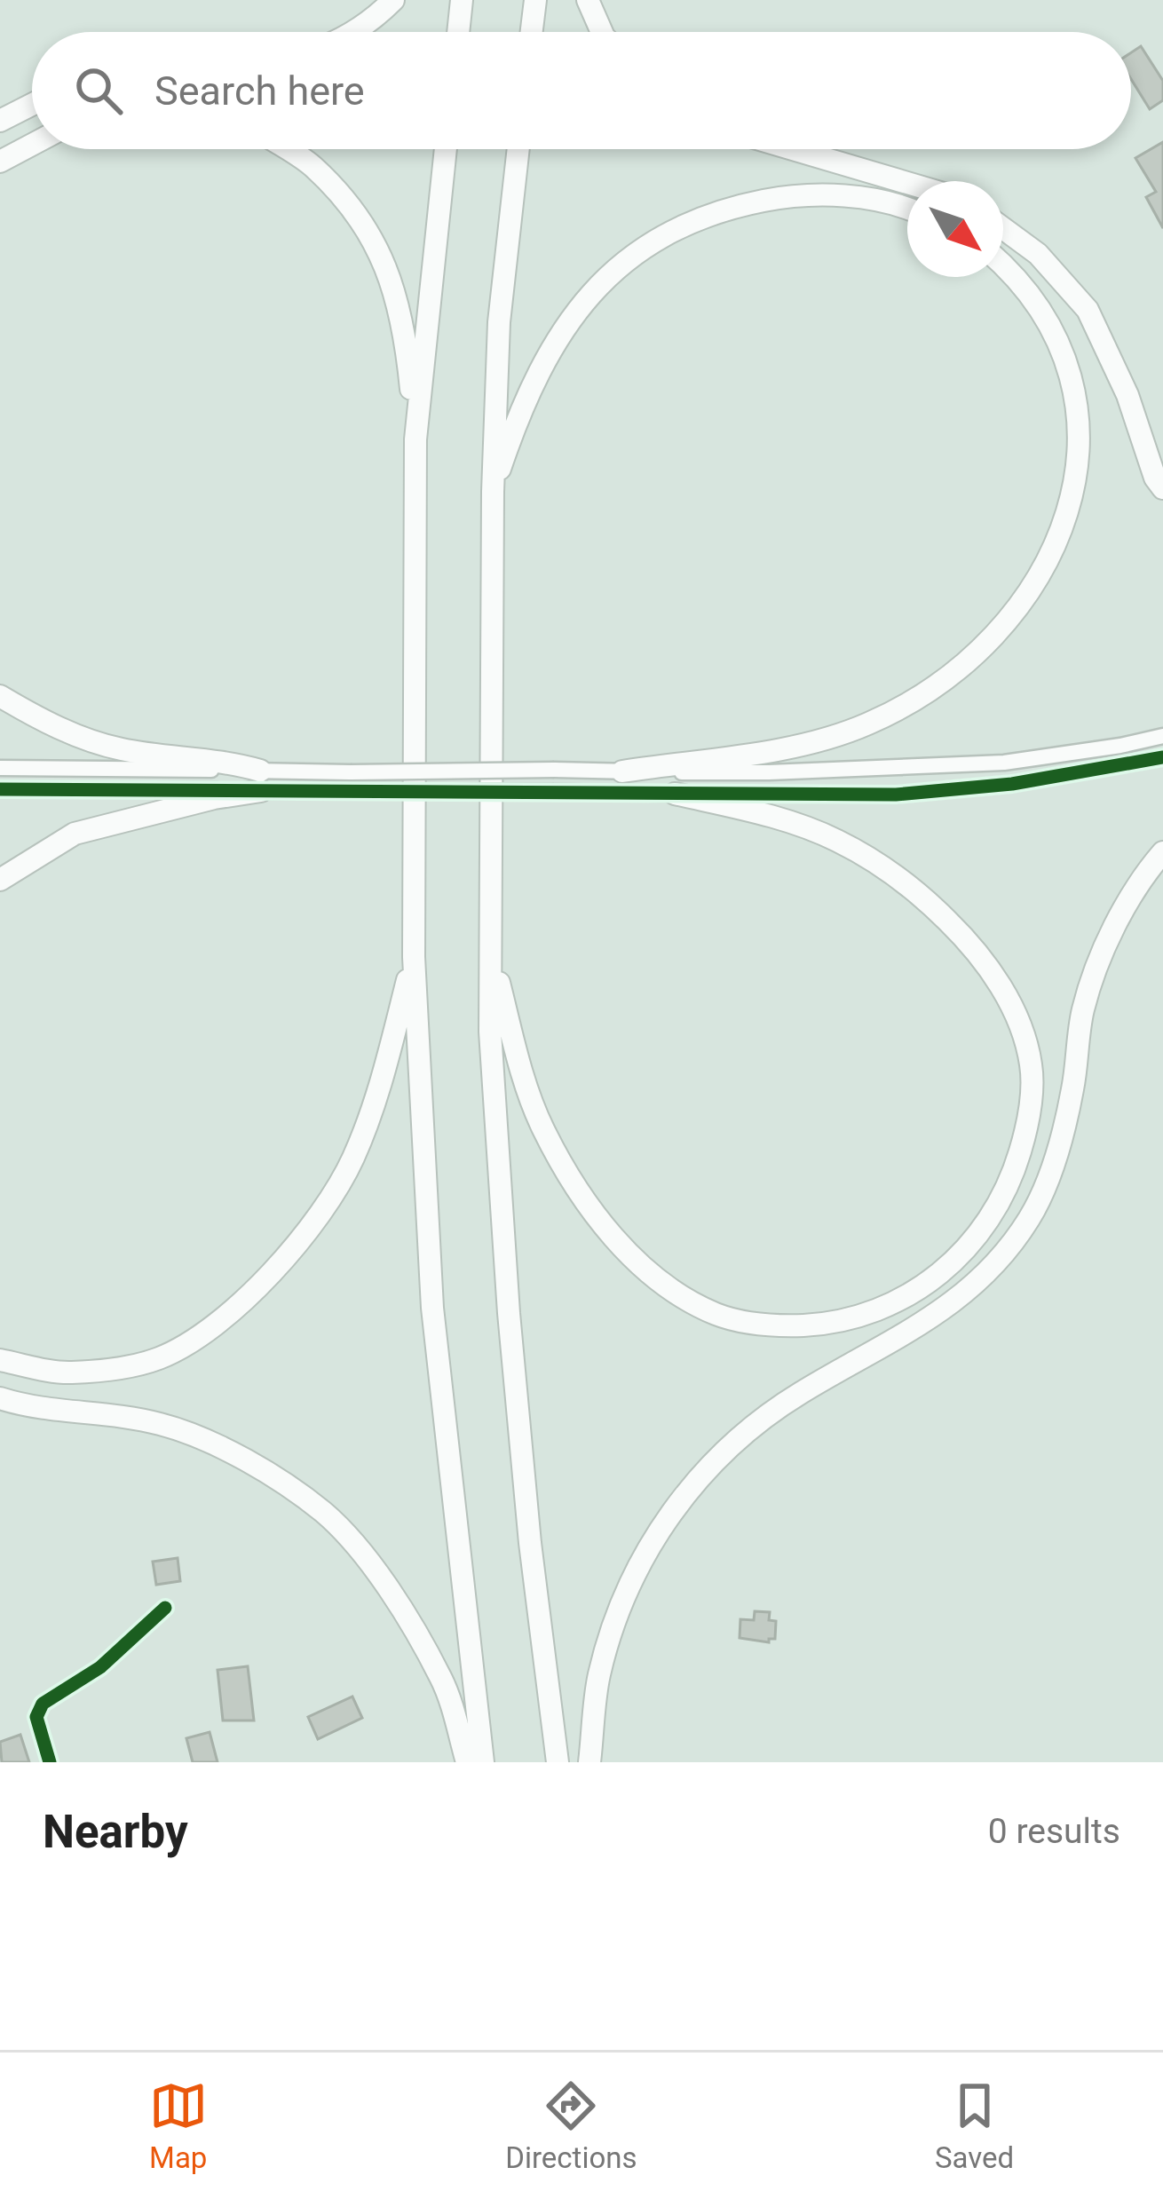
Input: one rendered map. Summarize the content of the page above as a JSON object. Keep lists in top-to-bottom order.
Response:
{
  "north": "bottom right",
  "page": {
    "search": "Search here",
    "heading": ["Nearby", "0 results"],
    "nav": ["Map", "Directions", "Saved"]
  }
}
